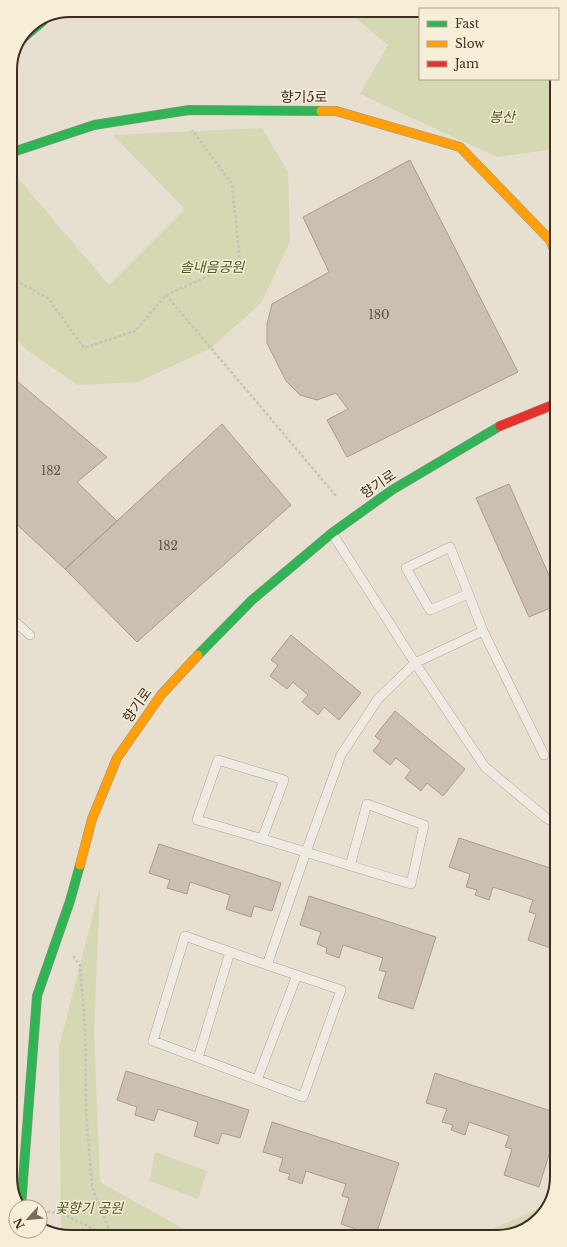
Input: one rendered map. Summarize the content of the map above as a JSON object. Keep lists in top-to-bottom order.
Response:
{
  "streets": {
    "main road": ["향기5로", "향기로"]
  },
  "parks": ["봉산", "솔내음공원", "꽃향기 공원"],
  "house_numbers": ["180", "182", "182"],
  "legend": ["Fast", "Slow", "Jam"],
  "north": "bottom left"
}
